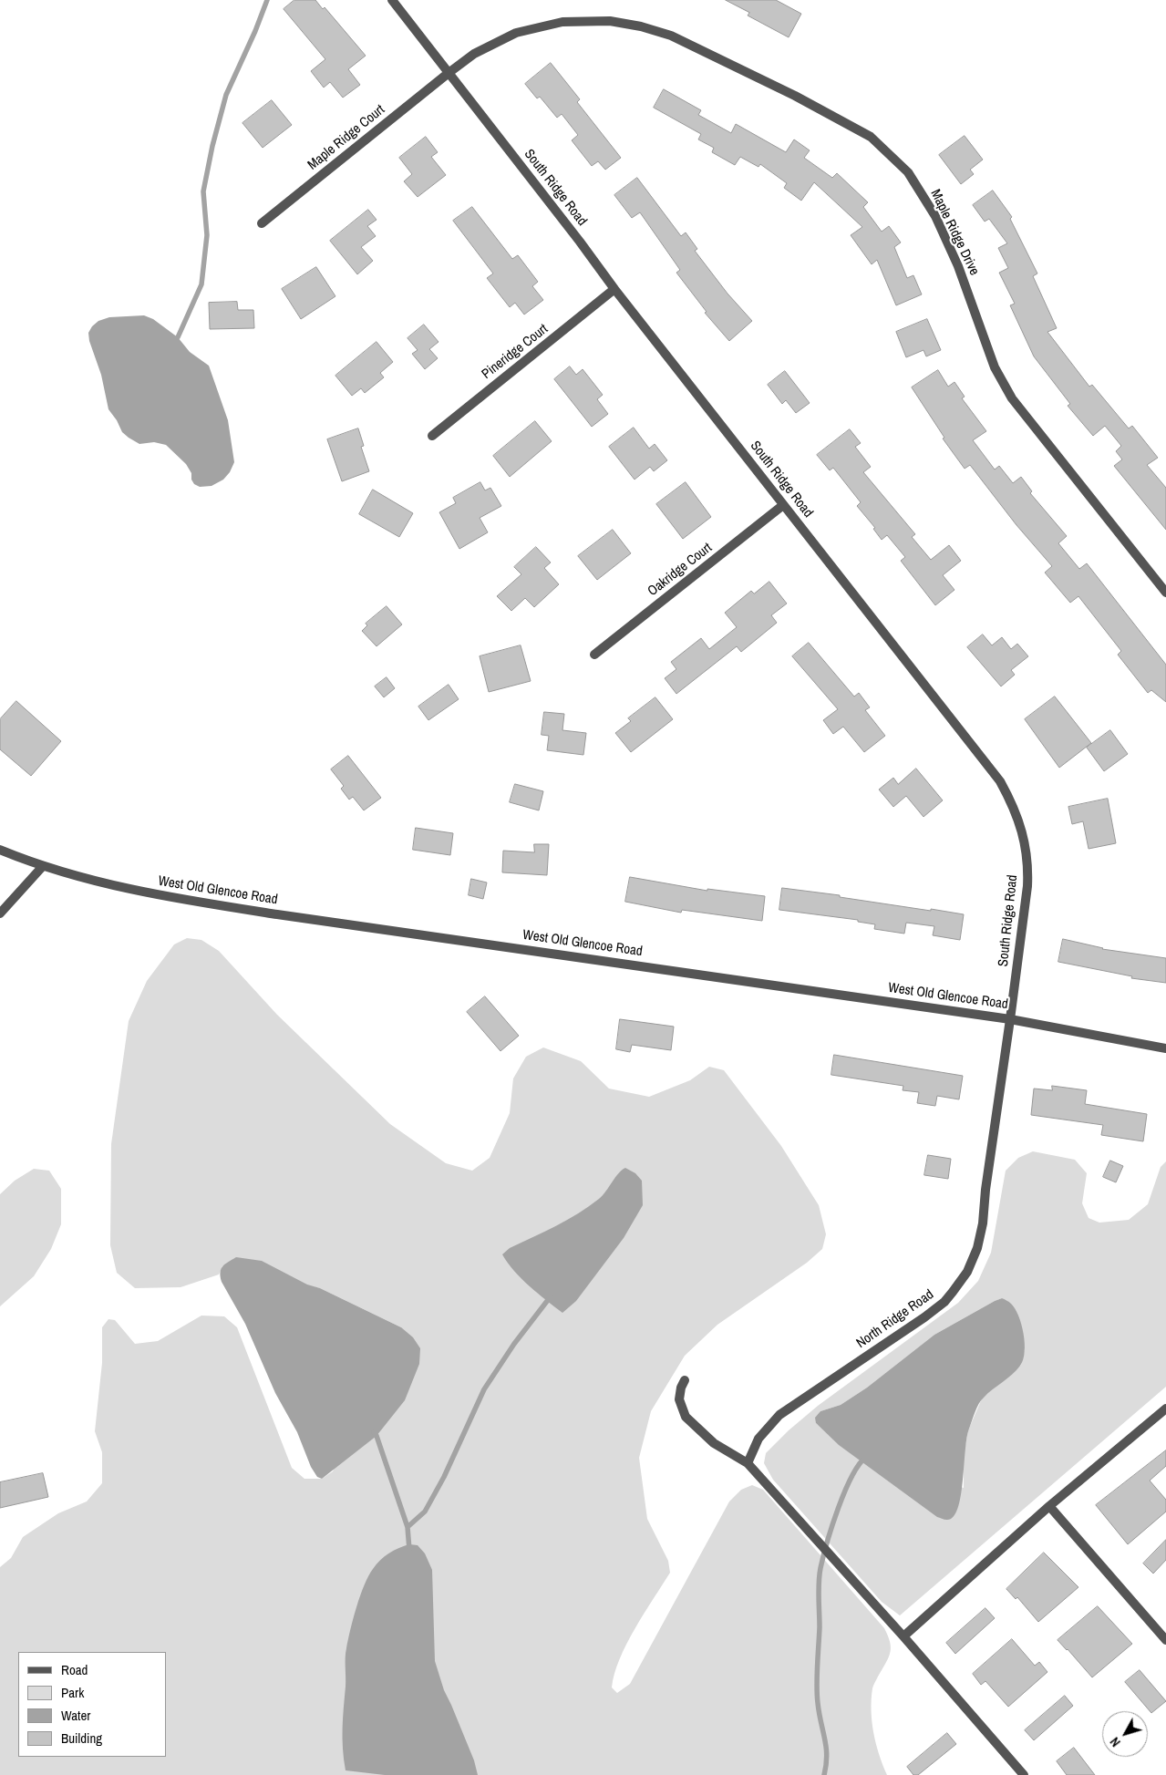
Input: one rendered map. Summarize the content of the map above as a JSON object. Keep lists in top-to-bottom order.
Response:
{
  "streets": {
    "street": [
      "Maple Ridge Court",
      "South Ridge Road",
      "Maple Ridge Drive",
      "Pineridge Court",
      "Oakridge Court",
      "West Old Glencoe Road",
      "North Ridge Road"
    ]
  },
  "crossings": [
    ["Maple Ridge Court", "South Ridge Road"],
    ["Maple Ridge Court", "Maple Ridge Drive"],
    ["South Ridge Road", "Maple Ridge Drive"],
    ["South Ridge Road", "Pineridge Court"],
    ["South Ridge Road", "Oakridge Court"],
    ["South Ridge Road", "West Old Glencoe Road"],
    ["South Ridge Road", "North Ridge Road"],
    ["West Old Glencoe Road", "North Ridge Road"]
  ],
  "legend": [
    "Road",
    "Park",
    "Water",
    "Building"
  ],
  "north": "bottom left"
}
